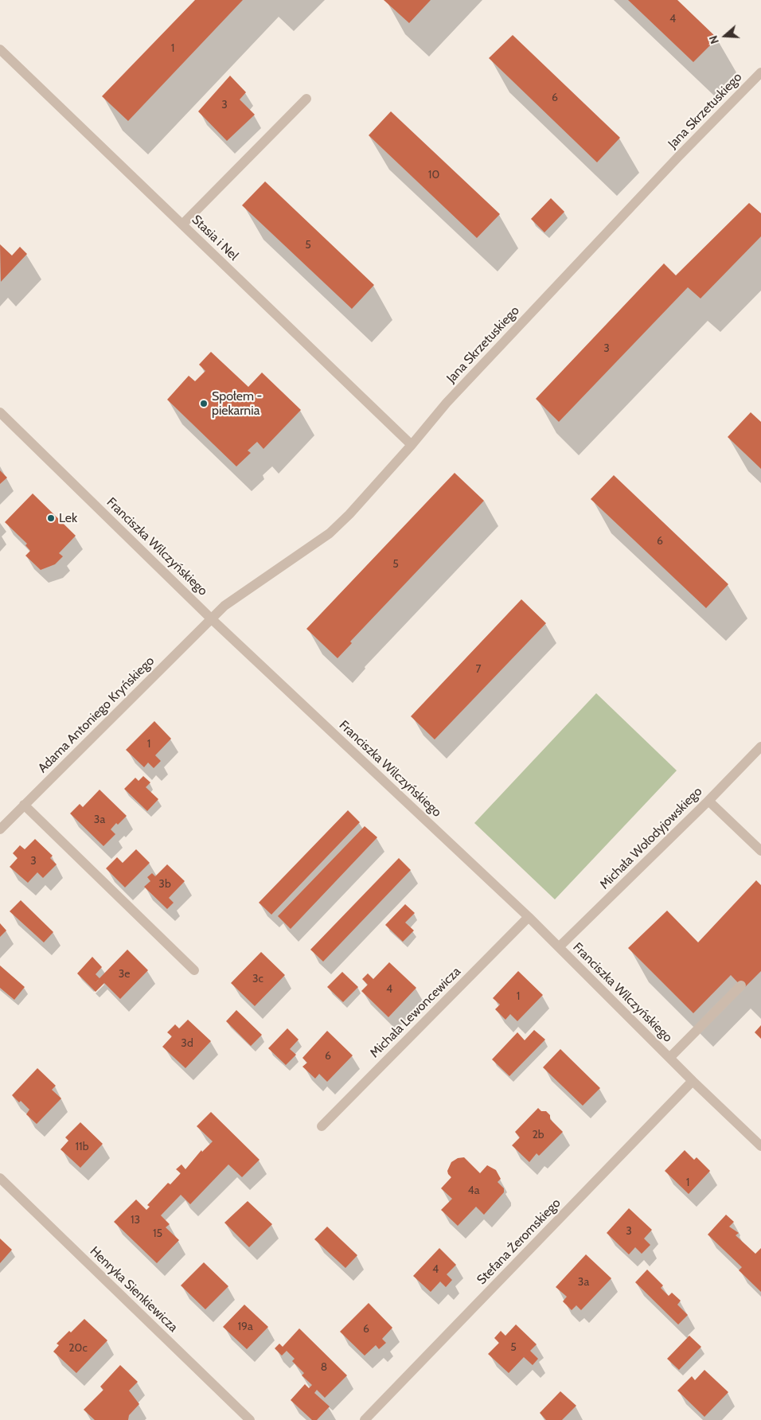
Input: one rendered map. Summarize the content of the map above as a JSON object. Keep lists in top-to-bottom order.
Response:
{
  "streets": {
    "street": [
      "Jana Skrzetuskiego",
      "Stasia i Nel",
      "Franciszka Wilczyńskiego",
      "Adama Antoniego Kryńskiego",
      "Michała Wołodyjowskiego",
      "Michała Lewoncewicza",
      "Stefana Żeromskiego",
      "Henryka Sienkiewicza"
    ]
  },
  "crossings": [
    ["Jana Skrzetuskiego", "Stasia i Nel"],
    ["Jana Skrzetuskiego", "Franciszka Wilczyńskiego"],
    ["Jana Skrzetuskiego", "Adama Antoniego Kryńskiego"],
    ["Franciszka Wilczyńskiego", "Adama Antoniego Kryńskiego"],
    ["Franciszka Wilczyńskiego", "Michała Wołodyjowskiego"],
    ["Franciszka Wilczyńskiego", "Michała Lewoncewicza"],
    ["Franciszka Wilczyńskiego", "Stefana Żeromskiego"]
  ],
  "places": ["Społem - piekarnia", "Lek"],
  "house_numbers": [
    "4",
    "1",
    "6",
    "3",
    "10",
    "5",
    "3",
    "6",
    "5",
    "7",
    "1",
    "3a",
    "3",
    "3b",
    "3e",
    "3c",
    "4",
    "1",
    "3d",
    "6",
    "2b",
    "11b",
    "1",
    "4a",
    "13",
    "3",
    "15",
    "4",
    "3a",
    "19a",
    "6",
    "5",
    "20c",
    "8"
  ],
  "north": "left"
}
